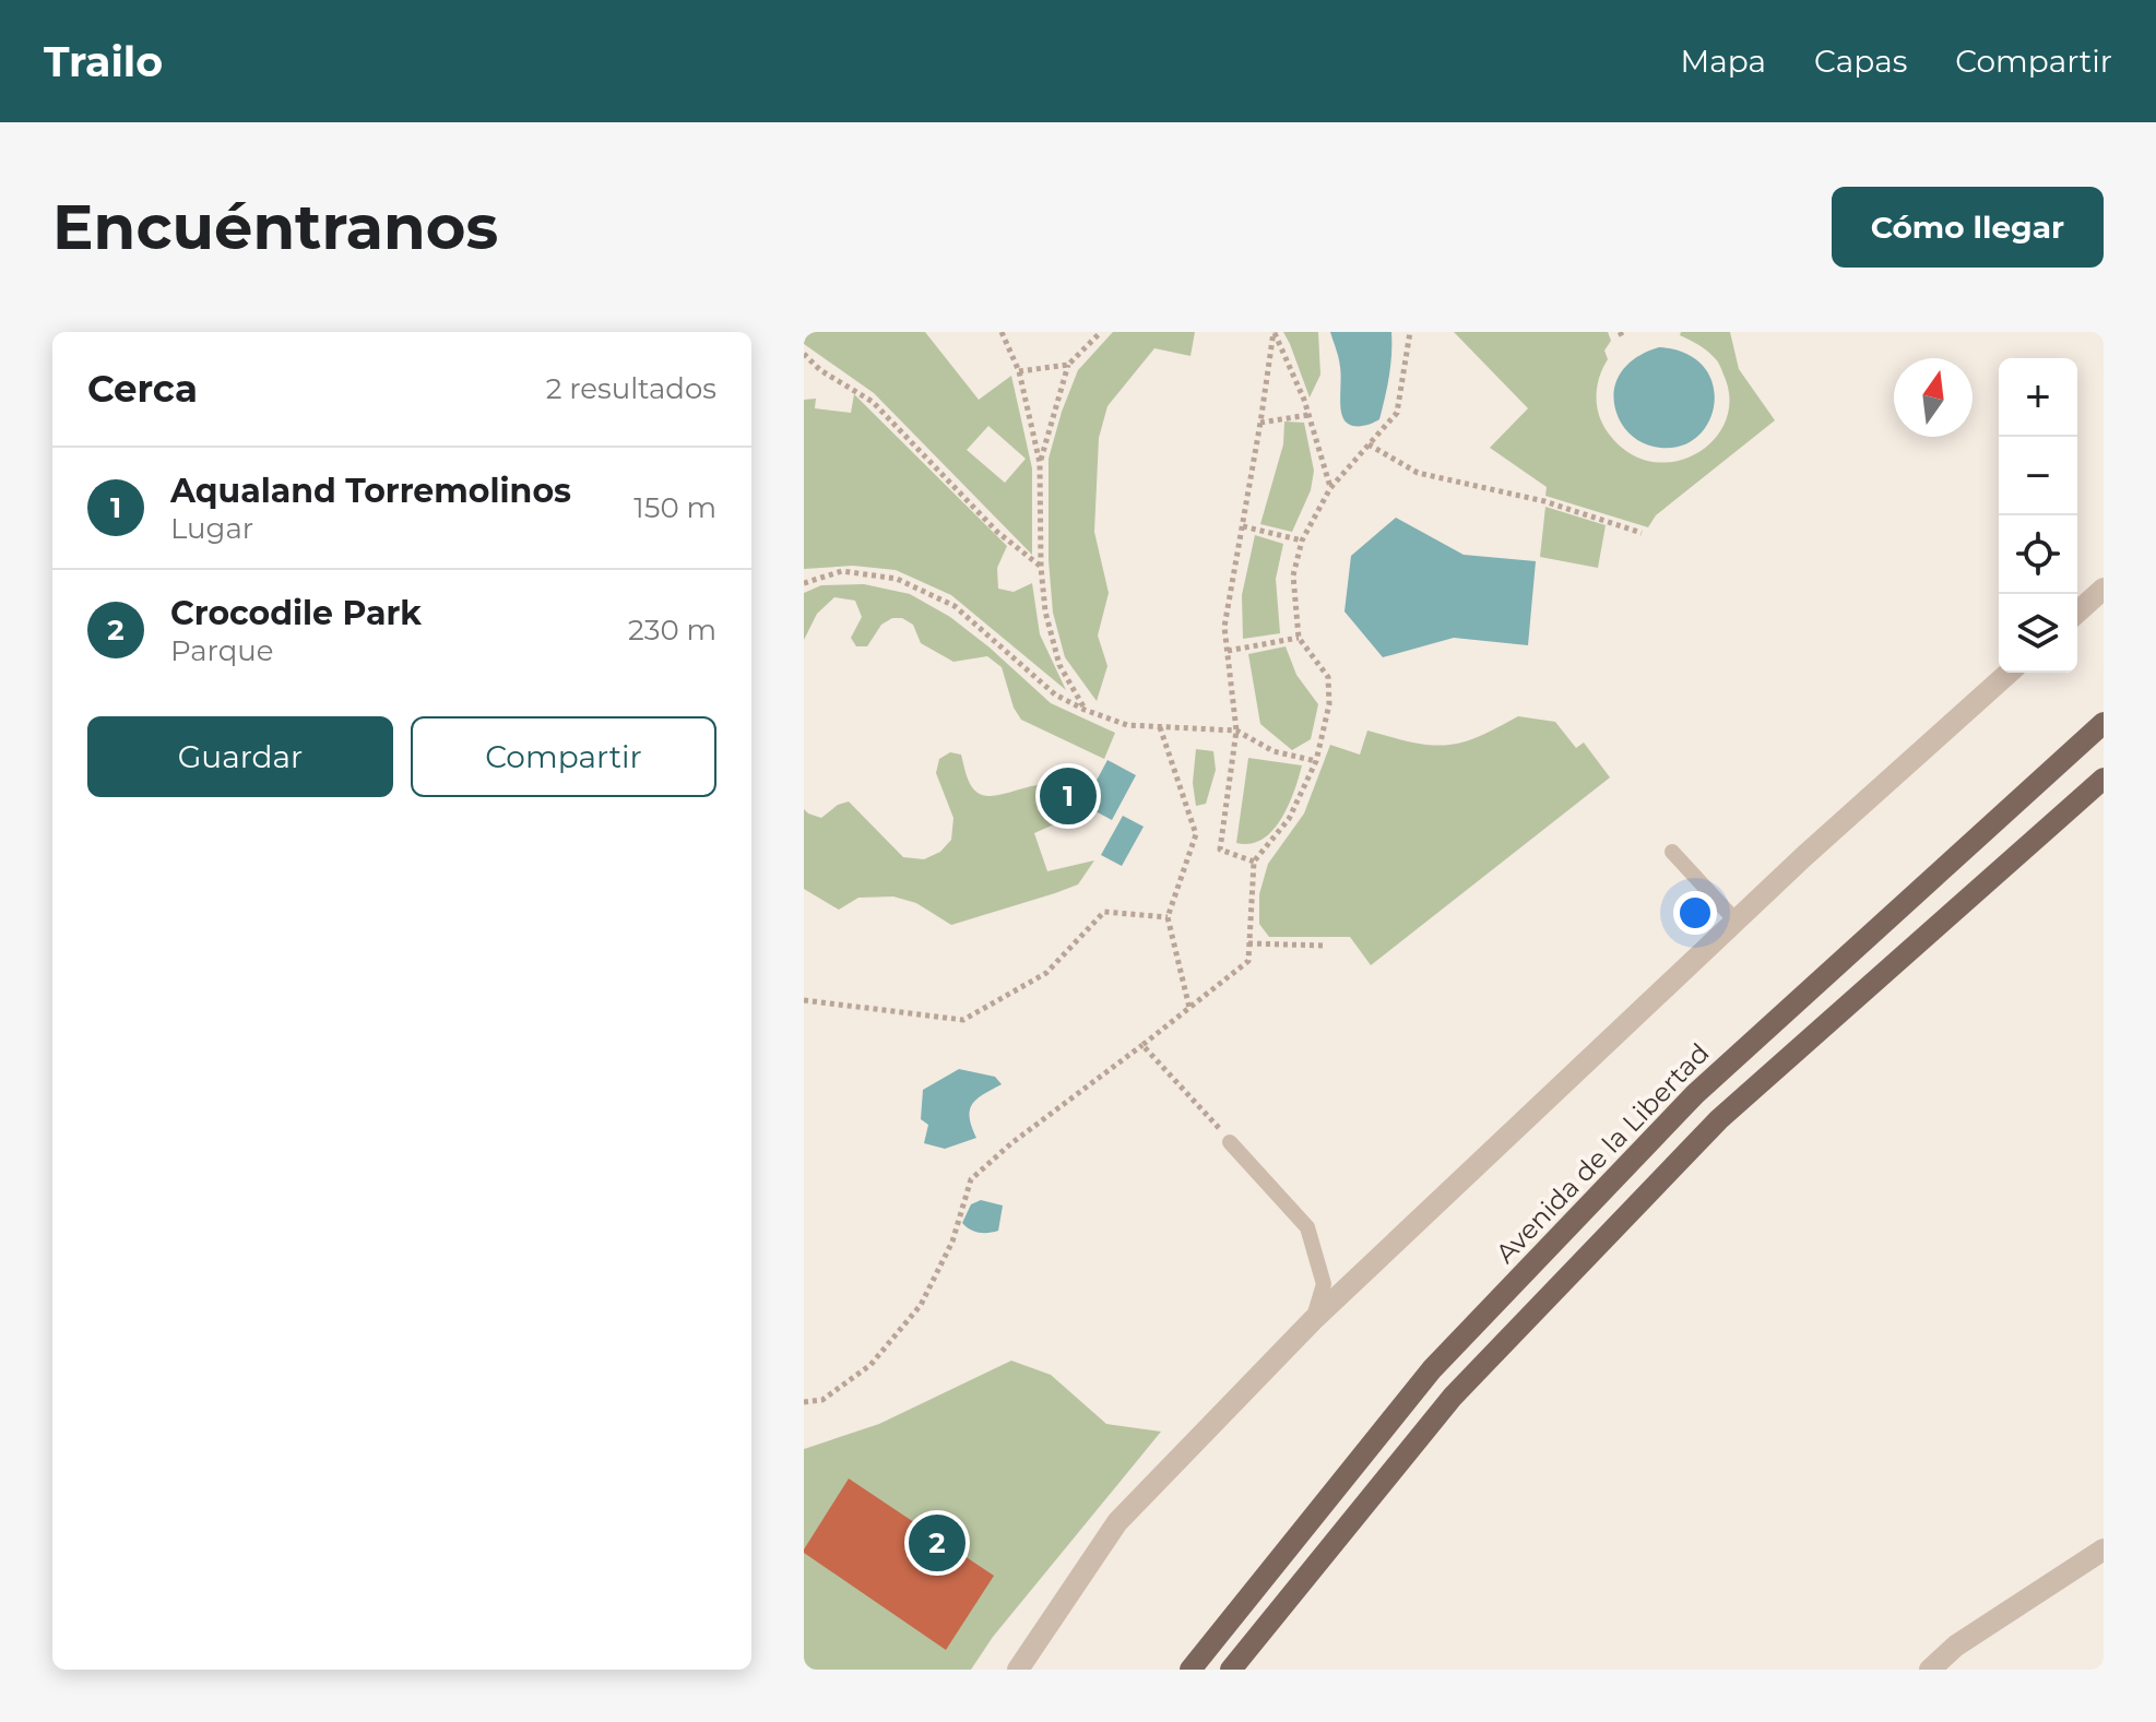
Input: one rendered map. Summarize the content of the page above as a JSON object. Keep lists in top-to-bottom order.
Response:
{
  "streets": {
    "main road": ["Avenida de la Libertad"]
  },
  "north": "top",
  "page": {
    "header": "Trailo",
    "nav": ["Mapa", "Capas", "Compartir"],
    "buttons": [
      "Cómo llegar",
      ["Guardar", "Compartir"]
    ],
    "title": "Encuéntranos",
    "heading": ["Cerca", "2 resultados"],
    "map_buttons": ["+", "−"],
    "list": [
      {
        "mark": "1",
        "name": "Aqualand Torremolinos",
        "note": "Lugar",
        "value": "150 m"
      },
      {
        "mark": "2",
        "name": "Crocodile Park",
        "note": "Parque",
        "value": "230 m"
      }
    ],
    "pins": ["1", "2"]
  }
}
